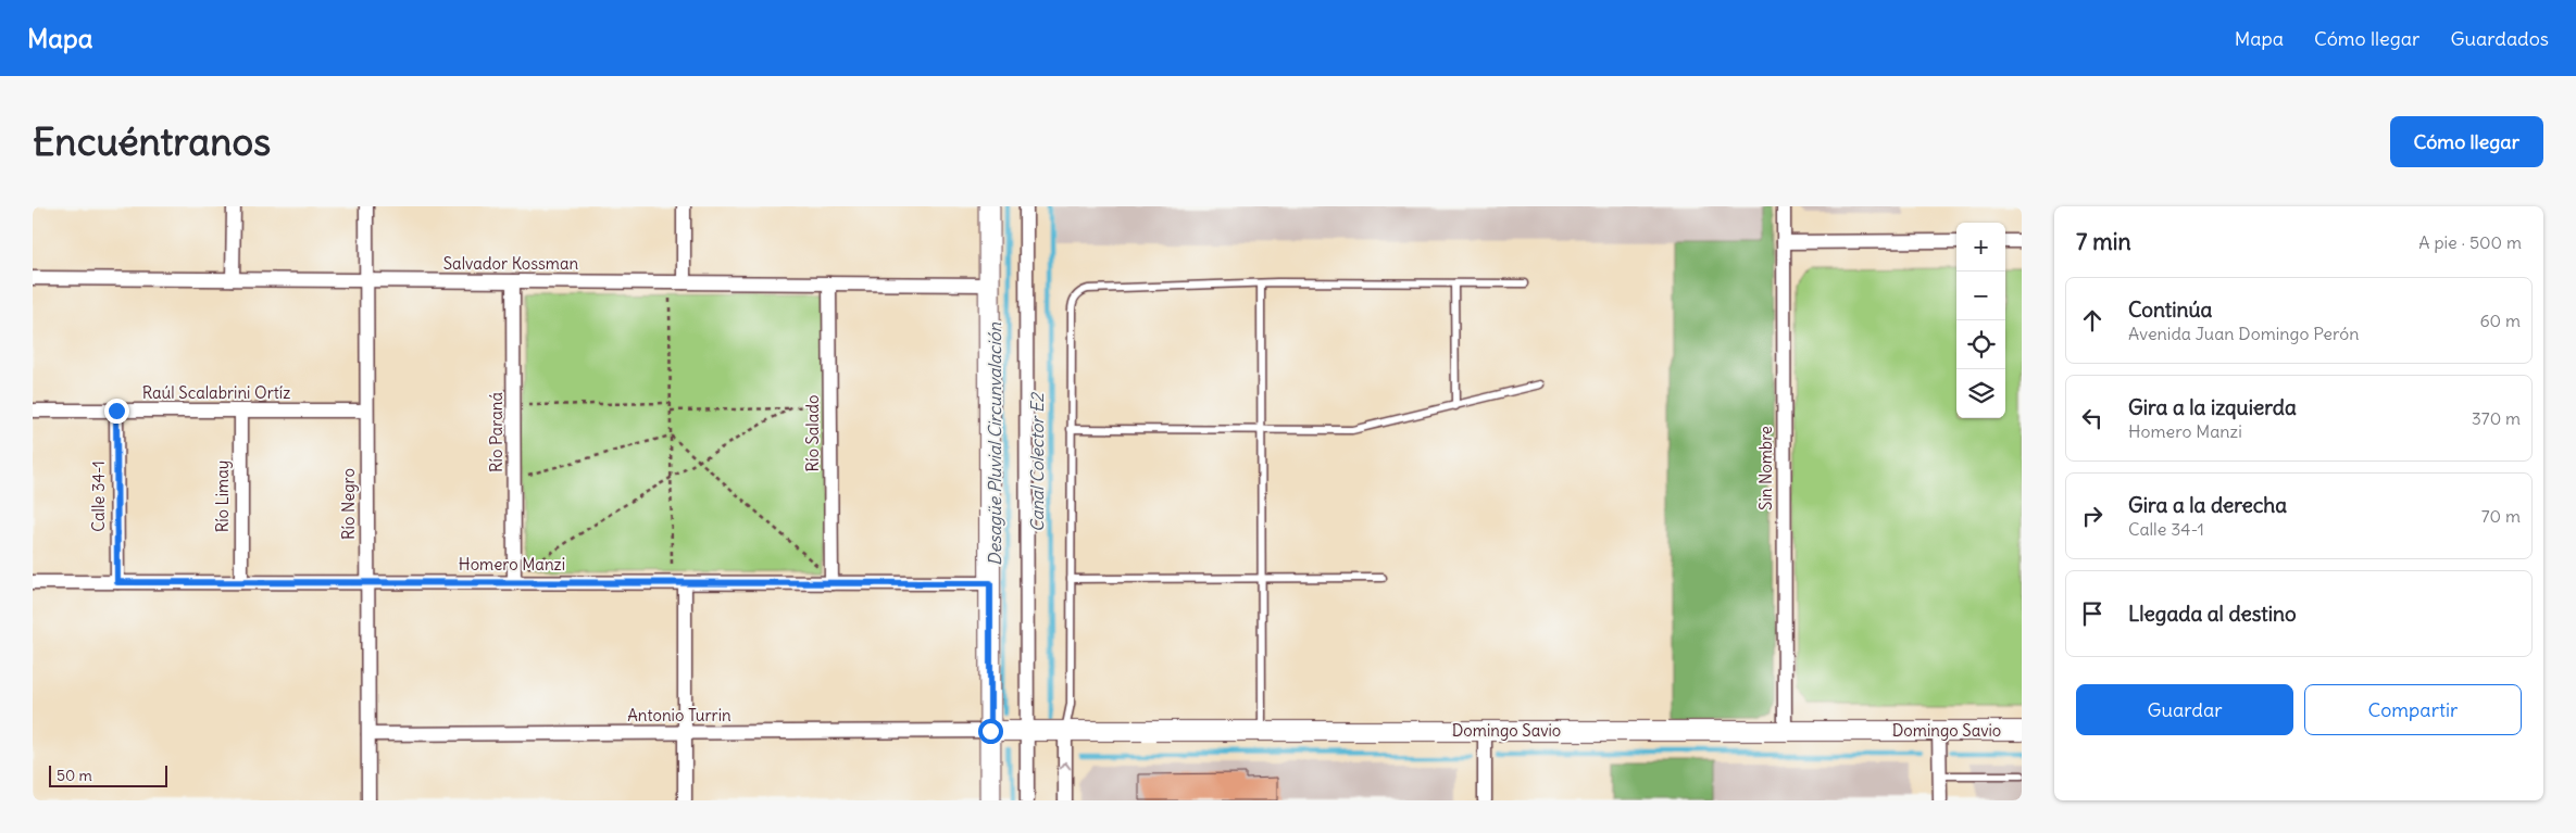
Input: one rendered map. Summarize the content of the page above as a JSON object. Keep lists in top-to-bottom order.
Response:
{
  "streets": {
    "street": [
      "Salvador Kossman",
      "Raúl Scalabrini Ortíz",
      "Río Paraná",
      "Río Salado",
      "Sin Nombre",
      "Calle 34-1",
      "Río Limay",
      "Río Negro",
      "Homero Manzi",
      "Antonio Turrin",
      "Domingo Savio"
    ]
  },
  "crossings": [
    ["Salvador Kossman", "Río Paraná"],
    ["Salvador Kossman", "Río Salado"],
    ["Salvador Kossman", "Río Negro"],
    ["Raúl Scalabrini Ortíz", "Calle 34-1"],
    ["Raúl Scalabrini Ortíz", "Río Limay"],
    ["Raúl Scalabrini Ortíz", "Río Negro"],
    ["Río Paraná", "Homero Manzi"],
    ["Río Salado", "Homero Manzi"],
    ["Sin Nombre", "Domingo Savio"],
    ["Calle 34-1", "Homero Manzi"],
    ["Río Limay", "Homero Manzi"],
    ["Río Negro", "Homero Manzi"],
    ["Río Negro", "Antonio Turrin"],
    ["Antonio Turrin", "Domingo Savio"]
  ],
  "water": ["Desagüe Pluvial Circunvalación", "Canal Colector E2"],
  "scale_bar": "50 m",
  "page": {
    "header": "Mapa",
    "nav": ["Mapa", "Cómo llegar", "Guardados"],
    "buttons": [
      "Cómo llegar",
      ["Guardar", "Compartir"]
    ],
    "title": "Encuéntranos",
    "heading": ["7 min", "A pie · 500 m"],
    "map_buttons": ["+", "−"],
    "list": [
      ["Continúa", "Avenida Juan Domingo Perón", "60 m"],
      ["Gira a la izquierda", "Homero Manzi", "370 m"],
      ["Gira a la derecha", "Calle 34-1", "70 m"],
      "Llegada al destino"
    ],
    "scale": "50 m"
  }
}
